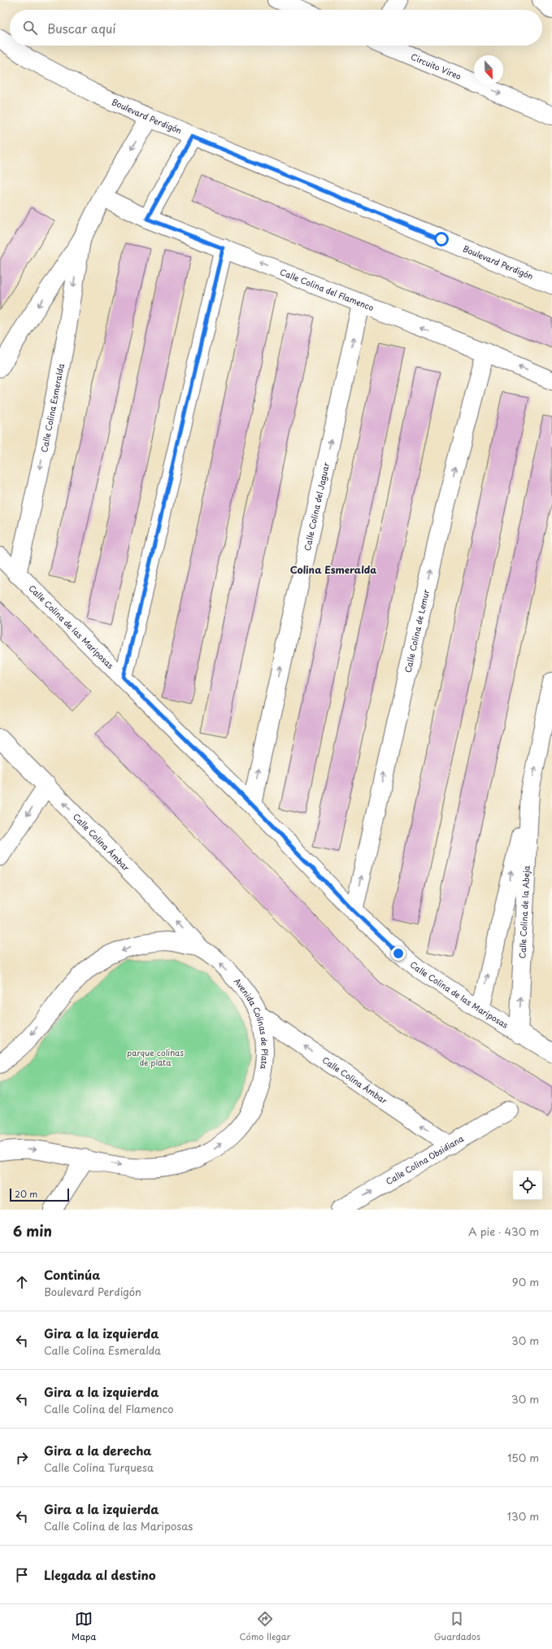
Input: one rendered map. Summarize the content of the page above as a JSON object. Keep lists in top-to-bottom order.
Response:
{
  "streets": {
    "street": [
      "Circuito Vireo",
      "Boulevard Perdigón",
      "Calle Colina del Flamenco",
      "Calle Colina Esmeralda",
      "Calle Colina del Jaguar",
      "Calle Colina de las Mariposas",
      "Calle Colina de Lemur",
      "Calle Colina Ámbar",
      "Calle Colina de la Abeja",
      "Avenida Colinas de Plata",
      "Calle Colina Obsidiana"
    ]
  },
  "crossings": [
    ["Boulevard Perdigón", "Calle Colina Esmeralda"],
    ["Calle Colina del Flamenco", "Calle Colina Esmeralda"],
    ["Calle Colina del Flamenco", "Calle Colina del Jaguar"],
    ["Calle Colina del Flamenco", "Calle Colina de Lemur"],
    ["Calle Colina Esmeralda", "Calle Colina de las Mariposas"],
    ["Calle Colina del Jaguar", "Calle Colina de las Mariposas"],
    ["Calle Colina de las Mariposas", "Calle Colina de Lemur"],
    ["Calle Colina de las Mariposas", "Calle Colina de la Abeja"],
    ["Calle Colina Ámbar", "Avenida Colinas de Plata"],
    ["Calle Colina Ámbar", "Calle Colina Obsidiana"]
  ],
  "one_way": [
    "Circuito Vireo",
    "Calle Colina del Flamenco",
    "Calle Colina de Lemur",
    "Calle Colina Ámbar",
    "Calle Colina de la Abeja",
    "Calle Colina Obsidiana"
  ],
  "districts": ["Colina Esmeralda"],
  "parks": ["parque colinas de plata"],
  "scale_bar": "20 m",
  "north": "bottom right",
  "page": {
    "search": "Buscar aquí",
    "scale": "20 m",
    "heading": ["6 min", "A pie · 430 m"],
    "list": [
      ["Continúa", "Boulevard Perdigón", "90 m"],
      ["Gira a la izquierda", "Calle Colina Esmeralda", "30 m"],
      ["Gira a la izquierda", "Calle Colina del Flamenco", "30 m"],
      ["Gira a la derecha", "Calle Colina Turquesa", "150 m"],
      ["Gira a la izquierda", "Calle Colina de las Mariposas", "130 m"],
      "Llegada al destino"
    ],
    "nav": ["Mapa", "Cómo llegar", "Guardados"]
  }
}
